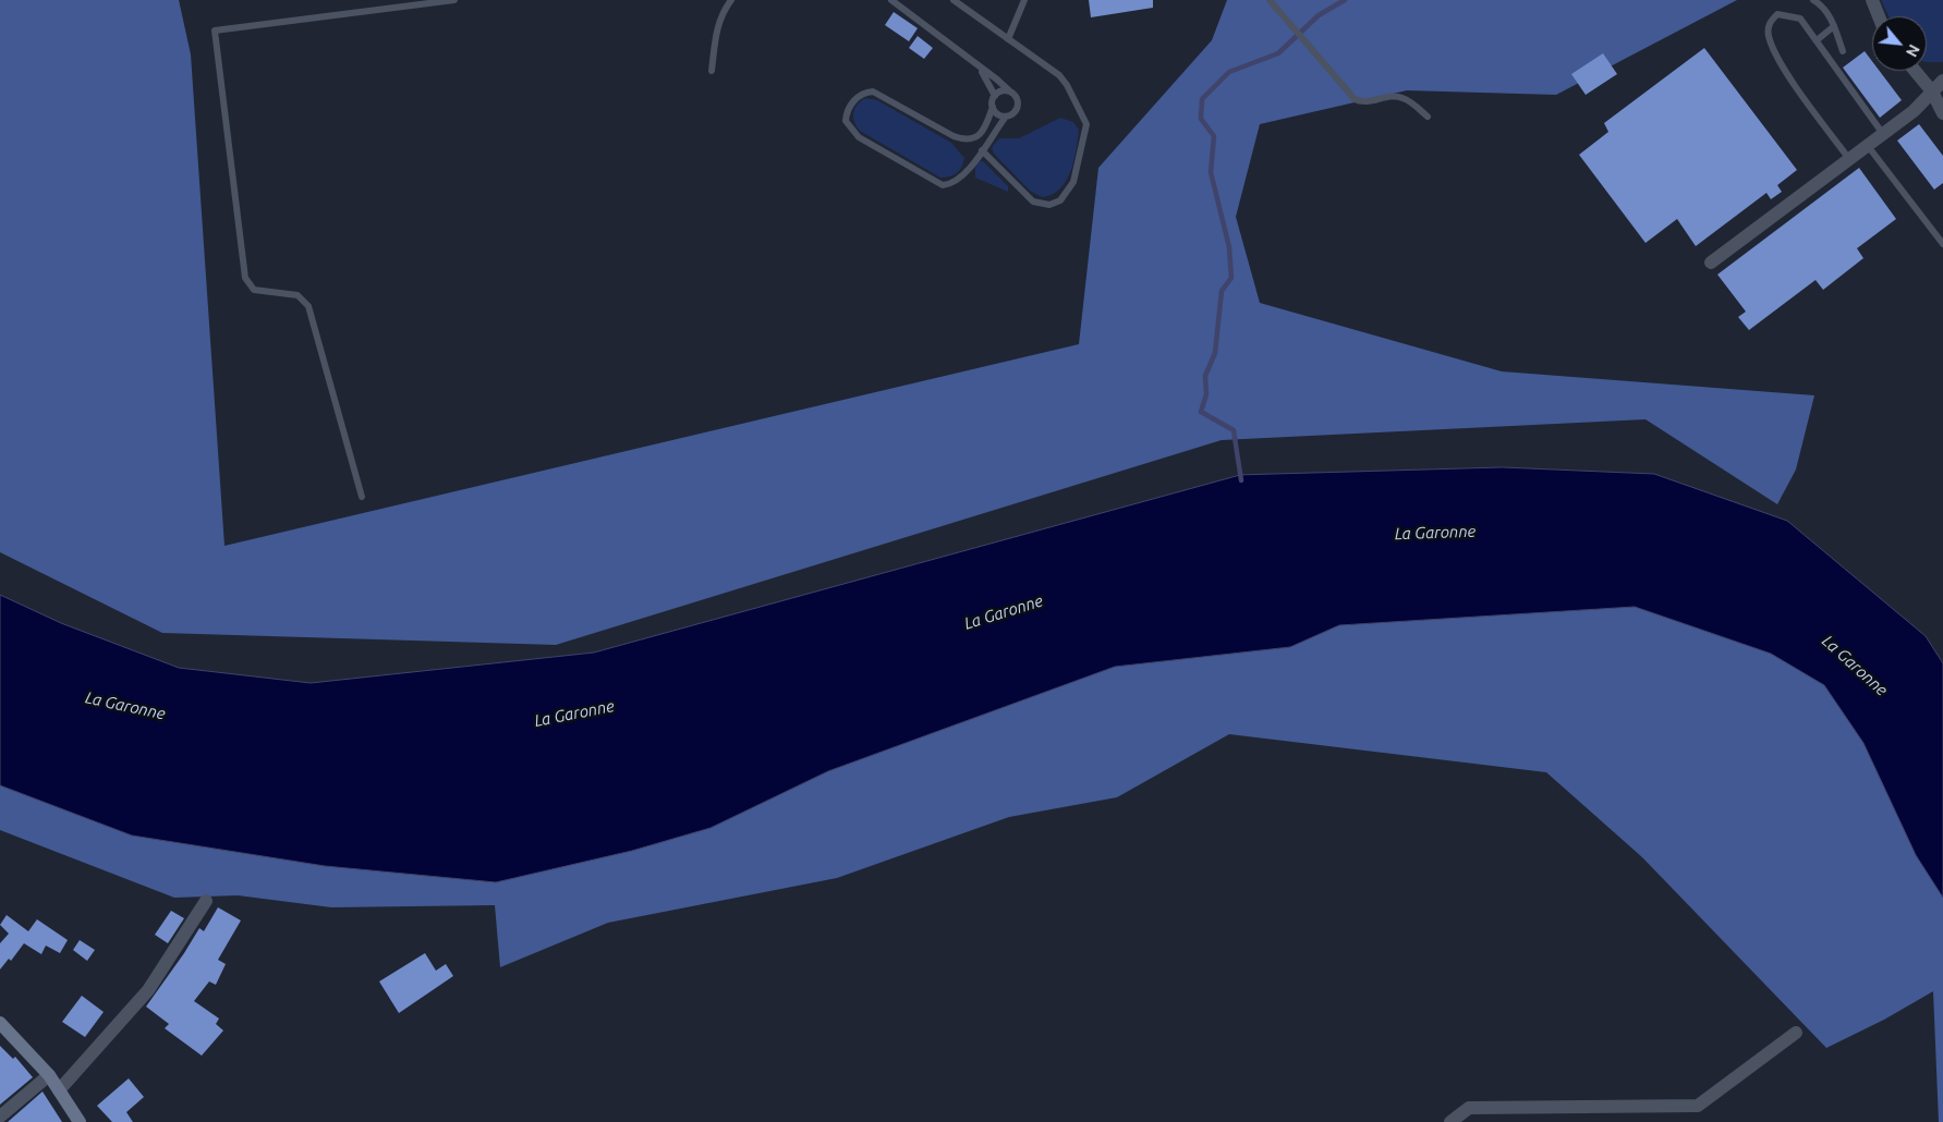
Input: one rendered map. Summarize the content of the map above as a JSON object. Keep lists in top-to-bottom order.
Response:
{
  "water": ["La Garonne"],
  "north": "bottom right"
}
